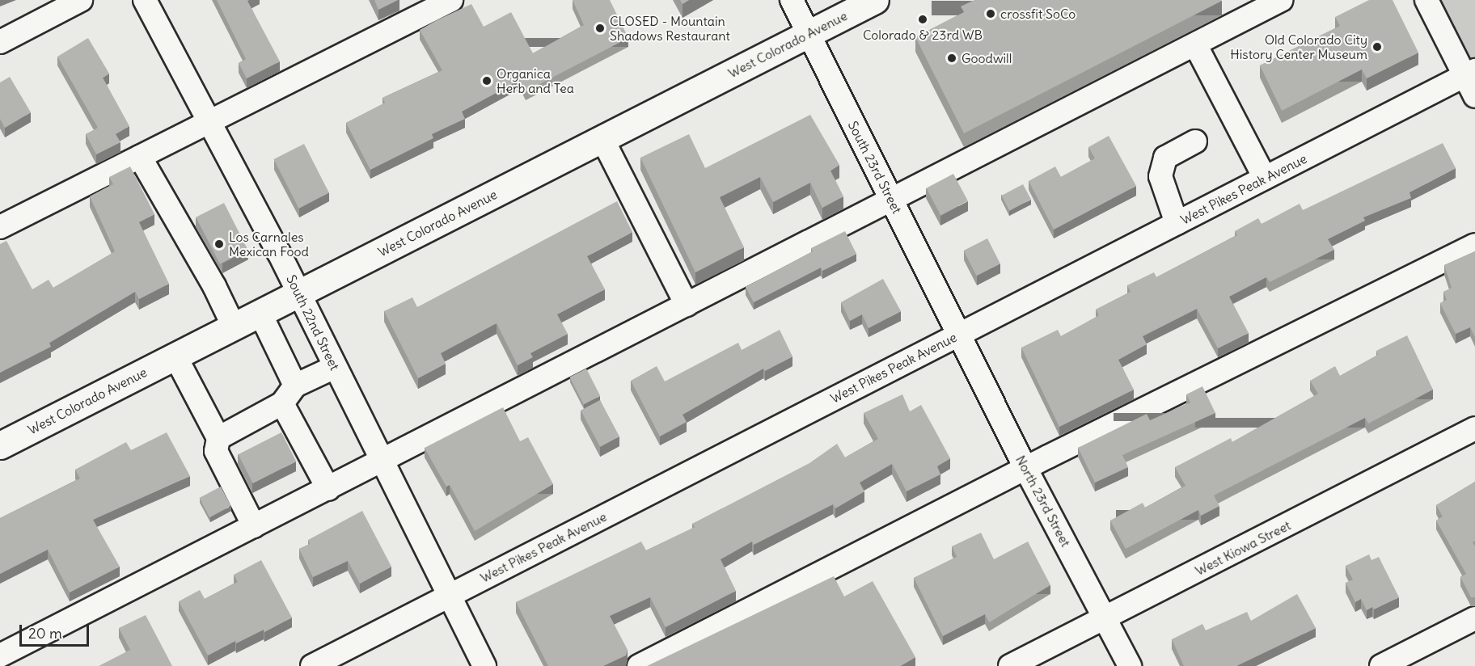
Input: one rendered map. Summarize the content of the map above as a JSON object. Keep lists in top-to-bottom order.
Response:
{
  "streets": {
    "main road": ["West Colorado Avenue"],
    "street": [
      "South 23rd Street",
      "West Pikes Peak Avenue",
      "South 22nd Street",
      "North 23rd Street",
      "West Kiowa Street"
    ]
  },
  "crossings": [
    ["West Colorado Avenue", "South 23rd Street"],
    ["West Colorado Avenue", "South 22nd Street"],
    ["South 23rd Street", "West Pikes Peak Avenue"],
    ["South 23rd Street", "North 23rd Street"],
    ["West Pikes Peak Avenue", "South 22nd Street"],
    ["West Pikes Peak Avenue", "North 23rd Street"],
    ["North 23rd Street", "West Kiowa Street"]
  ],
  "places": [
    "crossfit SoCo",
    "Colorado & 23rd WB",
    "CLOSED - Mountain Shadows Restaurant",
    "Old Colorado City History Center Museum",
    "Goodwill",
    "Organica Herb and Tea",
    "Los Carnales Mexican Food"
  ],
  "scale_bar": "20 m"
}
